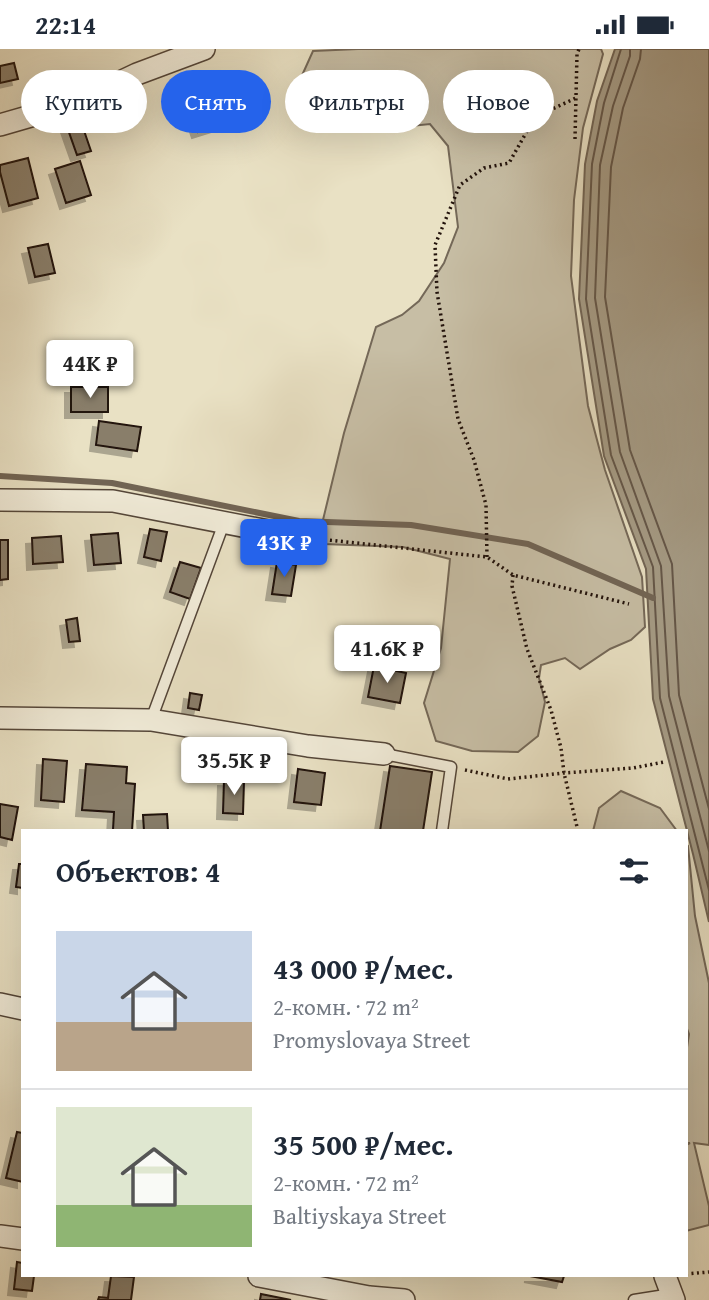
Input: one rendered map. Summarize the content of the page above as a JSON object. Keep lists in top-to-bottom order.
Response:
{
  "page": {
    "status": "22:14",
    "chip": [
      "Купить",
      "Снять",
      "Фильтры",
      "Новое"
    ],
    "price": [
      "44K ₽",
      "43K ₽",
      "41.6K ₽",
      "35.5K ₽"
    ],
    "heading": "Объектов: 4",
    "list": [
      {
        "name": "43 000 ₽/мес.",
        "note": "2-комн. · 72 m² · Promyslovaya Street"
      },
      {
        "name": "35 500 ₽/мес.",
        "note": "2-комн. · 72 m² · Baltiyskaya Street"
      }
    ]
  }
}
